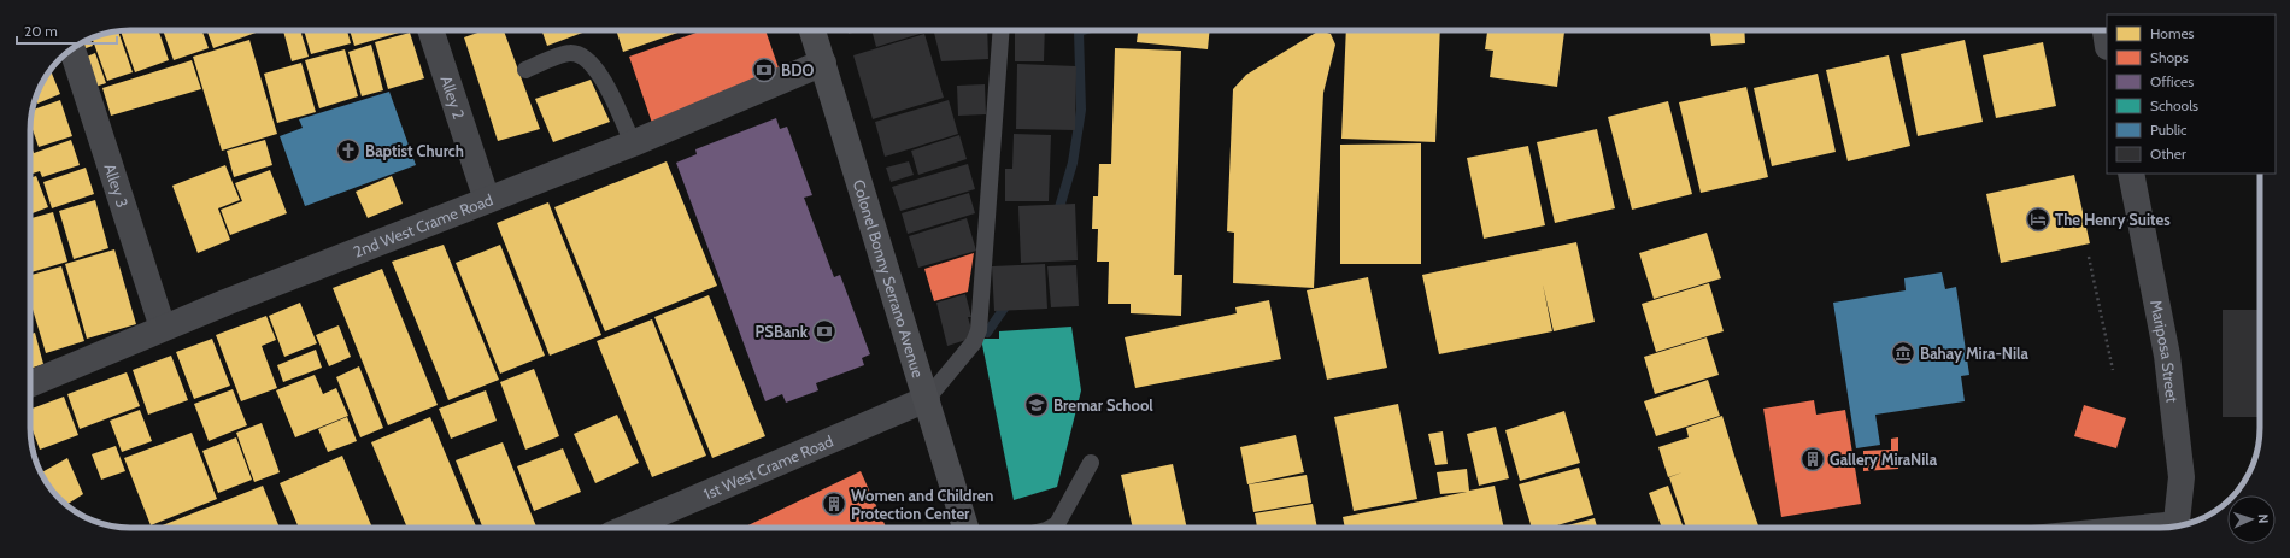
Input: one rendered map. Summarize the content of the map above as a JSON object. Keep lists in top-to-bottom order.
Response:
{
  "streets": {
    "main road": ["Colonel Bonny Serrano Avenue"],
    "street": [
      "Alley 2",
      "Alley 3",
      "2nd West Crame Road",
      "Mariposa Street",
      "1st West Crame Road"
    ]
  },
  "crossings": [
    ["Alley 2", "2nd West Crame Road"],
    ["Alley 3", "2nd West Crame Road"],
    ["2nd West Crame Road", "Colonel Bonny Serrano Avenue"],
    ["Colonel Bonny Serrano Avenue", "1st West Crame Road"]
  ],
  "places": {
    "bank": ["BDO", "PSBank"],
    "church": ["Baptist Church"],
    "hotel": ["The Henry Suites"],
    "museum": ["Bahay Mira-Nila"],
    "school or university": ["Bremar School"],
    "building": ["Gallery MiraNila", "Women and Children Protection Center"]
  },
  "legend": [
    "Homes",
    "Shops",
    "Offices",
    "Schools",
    "Public",
    "Other"
  ],
  "scale_bar": "20 m",
  "north": "right"
}
